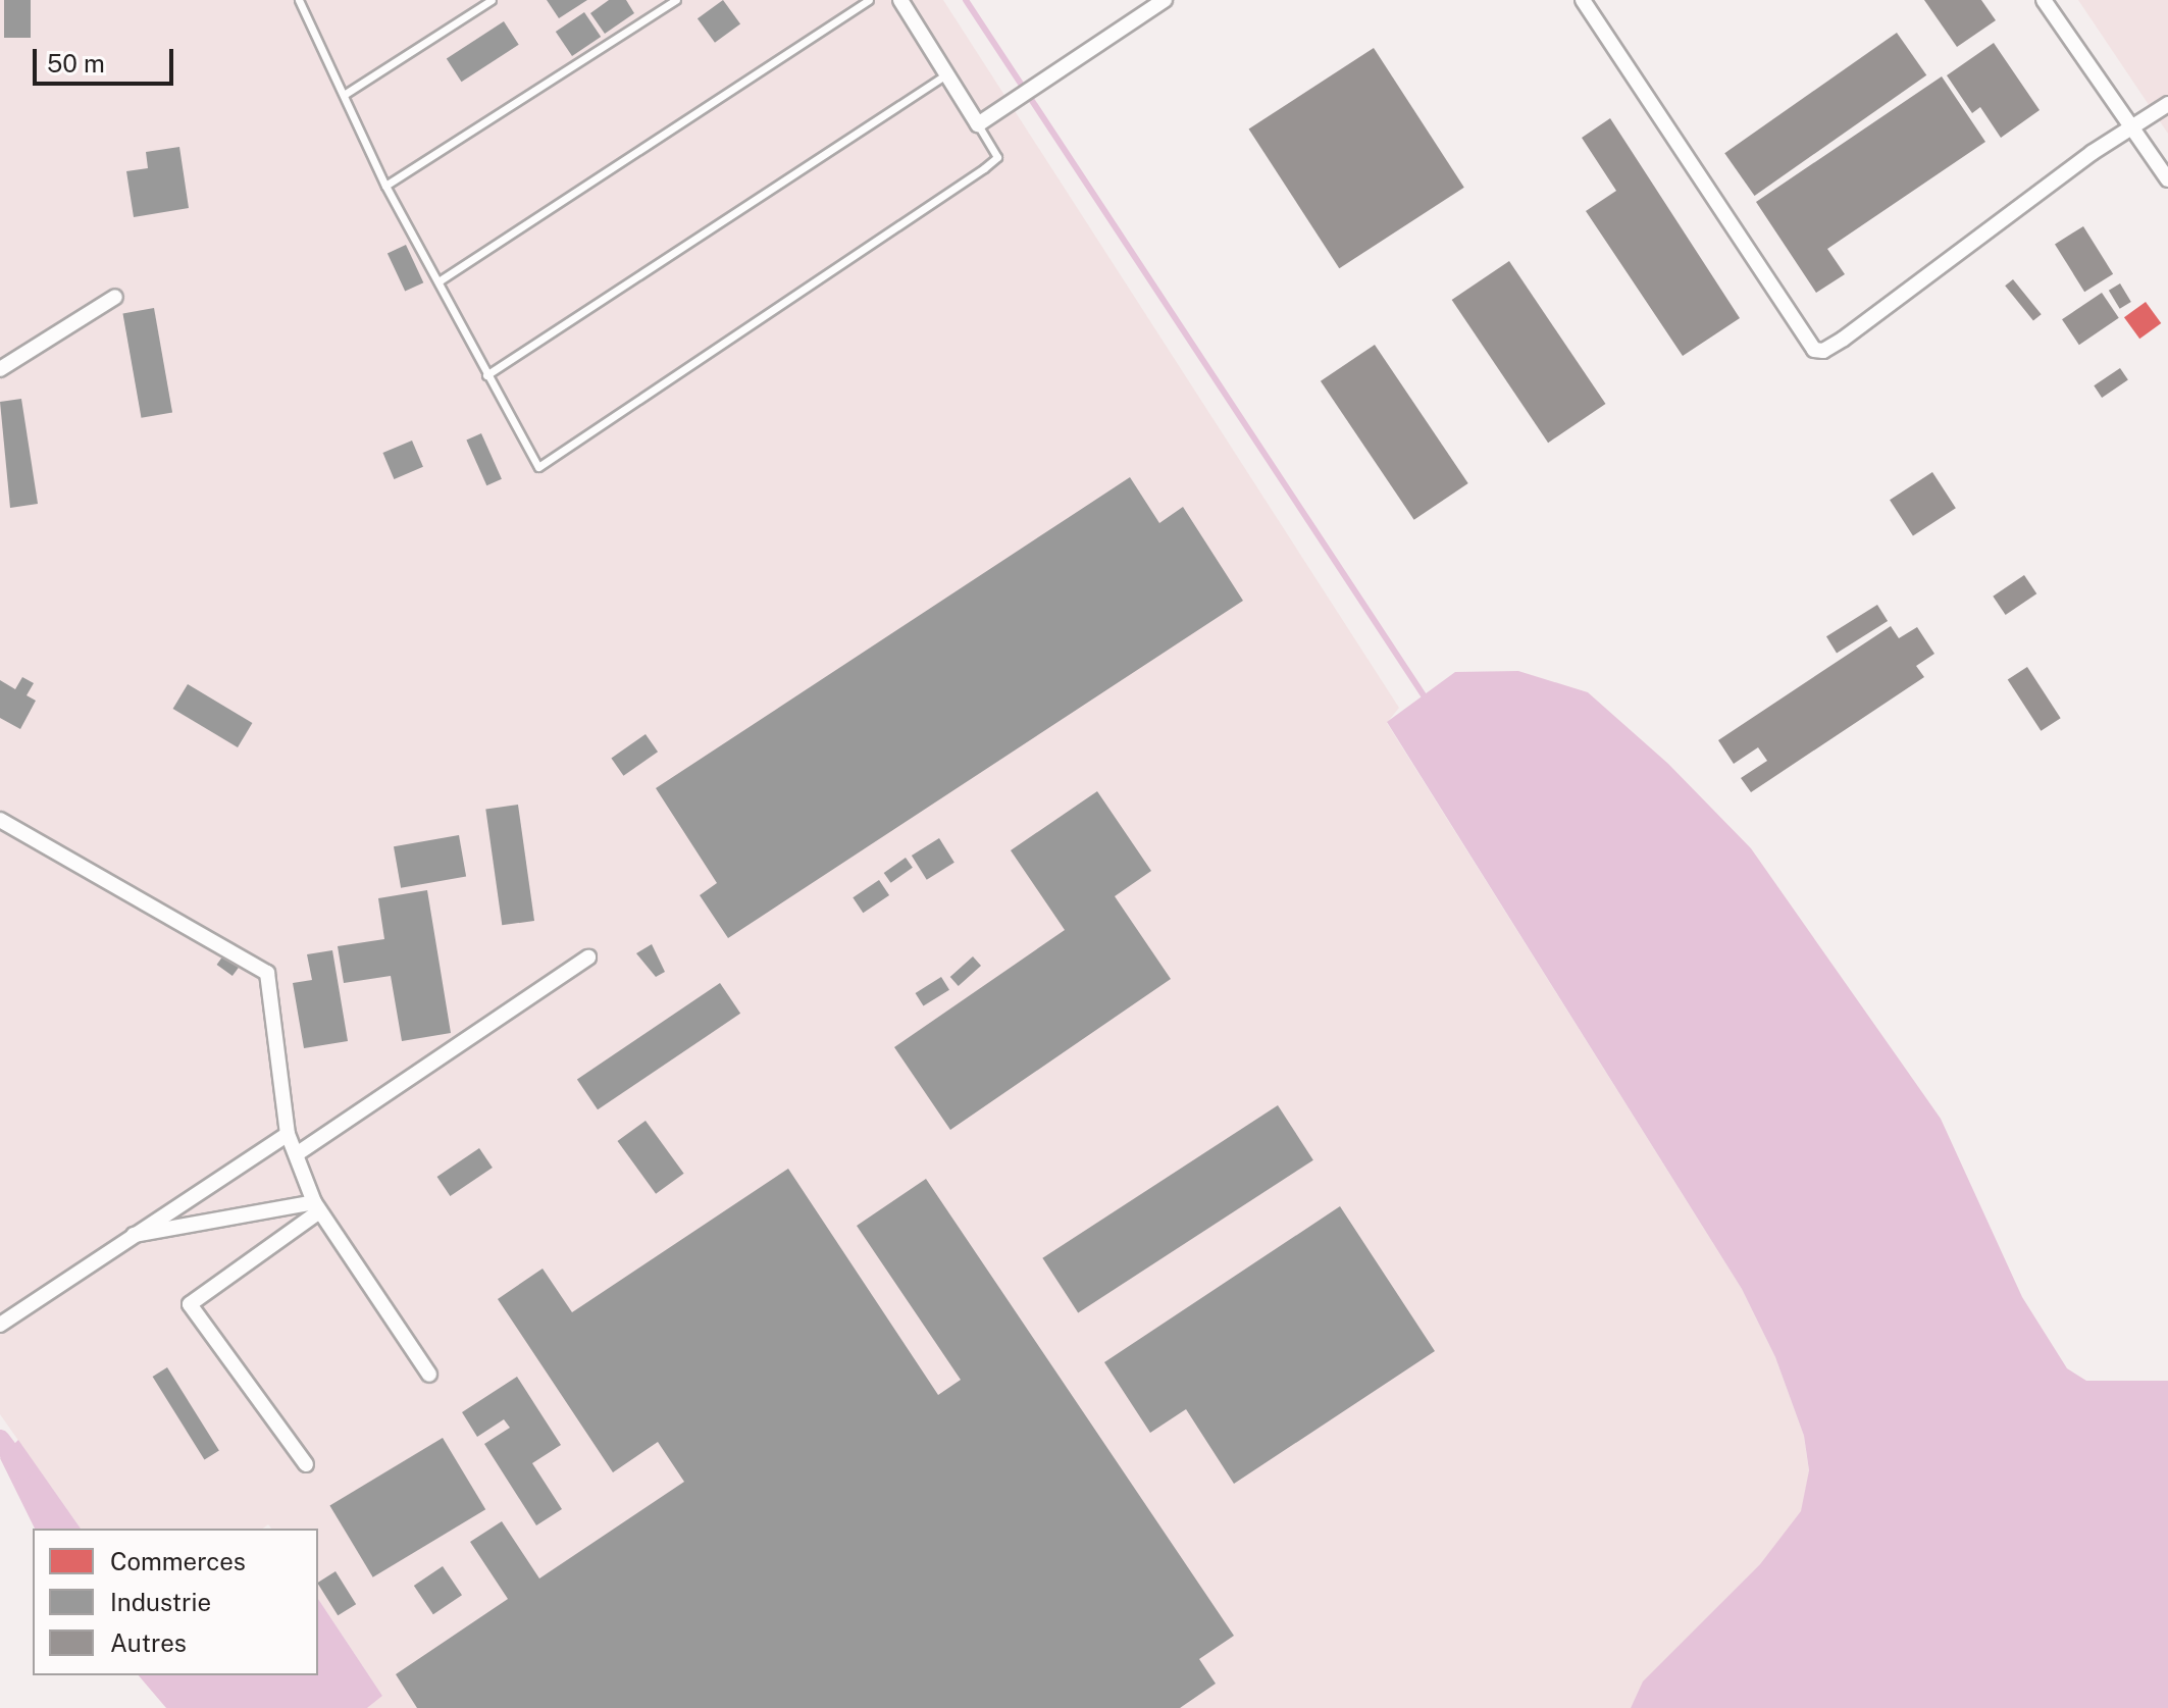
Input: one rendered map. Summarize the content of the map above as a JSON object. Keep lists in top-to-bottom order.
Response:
{
  "legend": ["Commerces", "Industrie", "Autres"],
  "scale_bar": "50 m"
}
